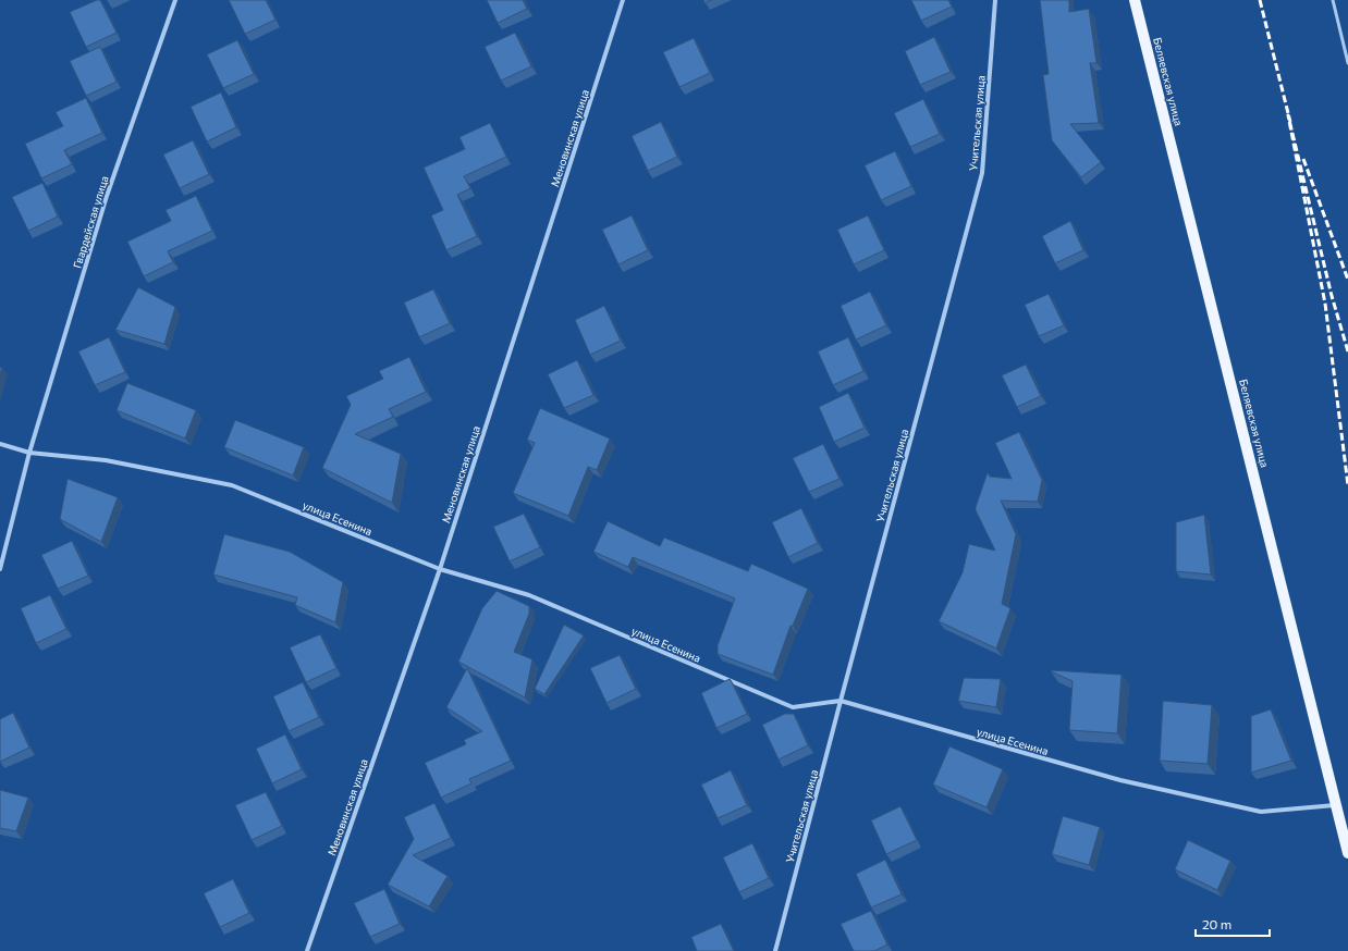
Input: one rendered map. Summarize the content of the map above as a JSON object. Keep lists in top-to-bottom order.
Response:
{
  "streets": {
    "main road": ["Беляевская улица"],
    "street": [
      "Учительская улица",
      "Меновинская улица",
      "Гвардейская улица",
      "улица Есенина"
    ]
  },
  "crossings": [
    ["Беляевская улица", "улица Есенина"],
    ["Учительская улица", "улица Есенина"],
    ["Меновинская улица", "улица Есенина"],
    ["Гвардейская улица", "улица Есенина"]
  ],
  "scale_bar": "20 m"
}
